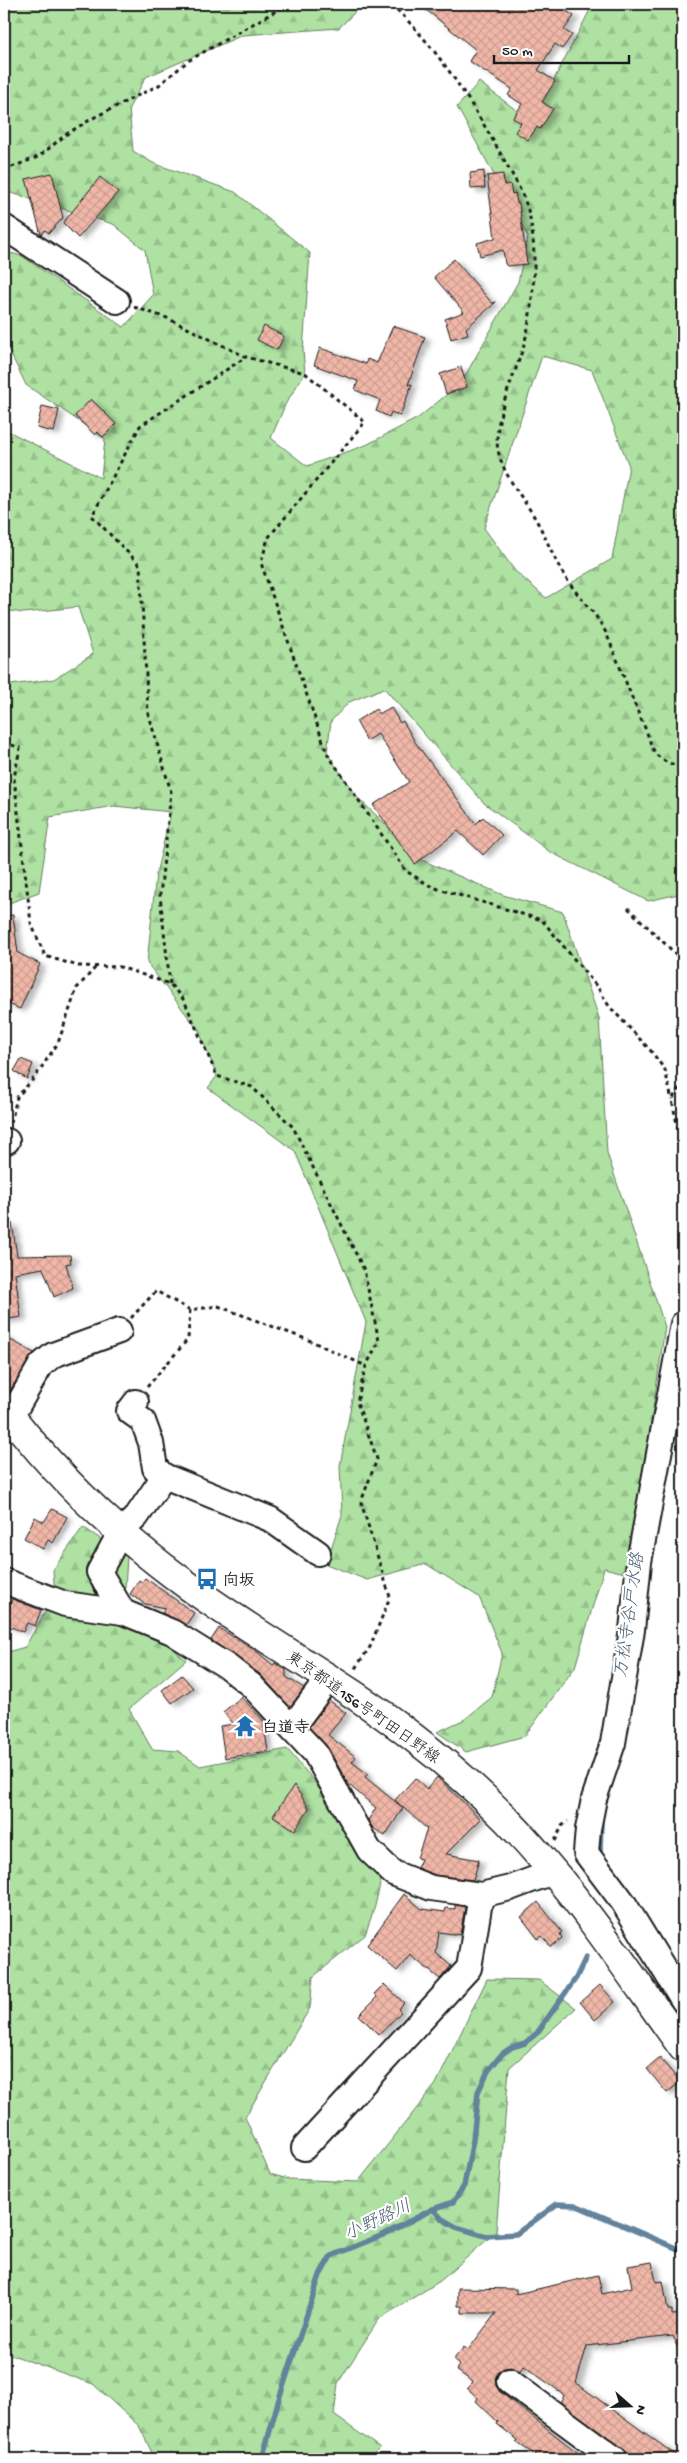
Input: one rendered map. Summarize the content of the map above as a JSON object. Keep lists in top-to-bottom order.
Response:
{
  "streets": {
    "main road": ["東京都道156号町田日野線"]
  },
  "water": ["万松寺谷戸水路", "小野路川"],
  "places": {
    "bus stop": ["向坂"],
    "temple": ["白道寺"]
  },
  "scale_bar": "50 m",
  "north": "right"
}
